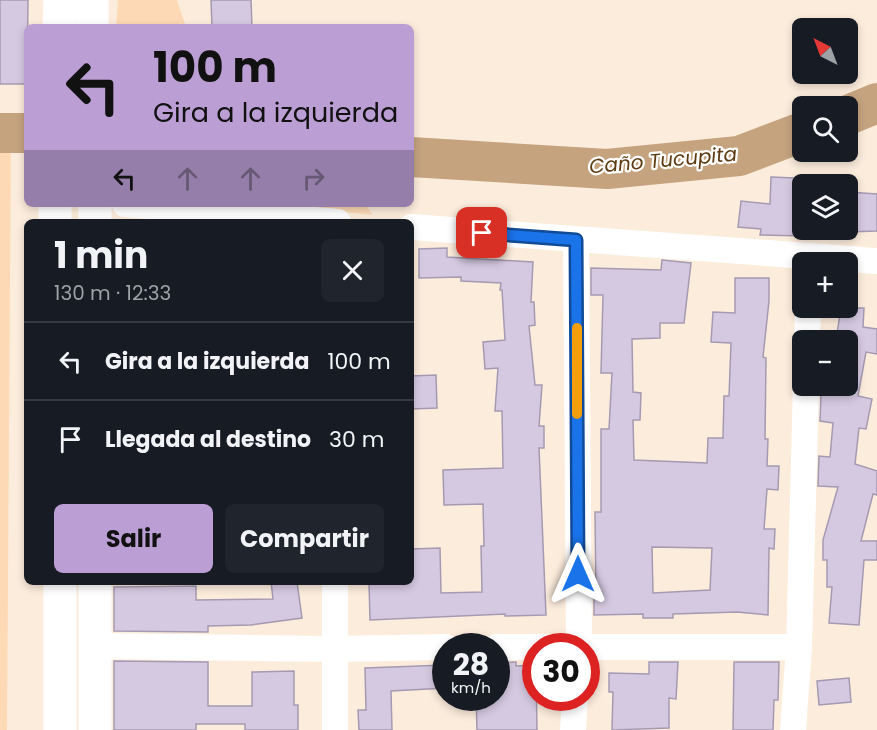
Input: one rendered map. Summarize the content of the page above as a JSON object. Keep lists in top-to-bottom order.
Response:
{
  "water": ["Caño Tucupita"],
  "north": "top left",
  "page": {
    "map_buttons": ["+", "−"],
    "turn": ["100 m", "Gira a la izquierda"],
    "heading": ["1 min", "130 m · 12:33"],
    "list": [
      {
        "name": "Gira a la izquierda",
        "value": "100 m"
      },
      {
        "name": "Llegada al destino",
        "value": "30 m"
      }
    ],
    "buttons": ["Salir", "Compartir"],
    "speed": "28 km/h",
    "limit": "30"
  }
}
